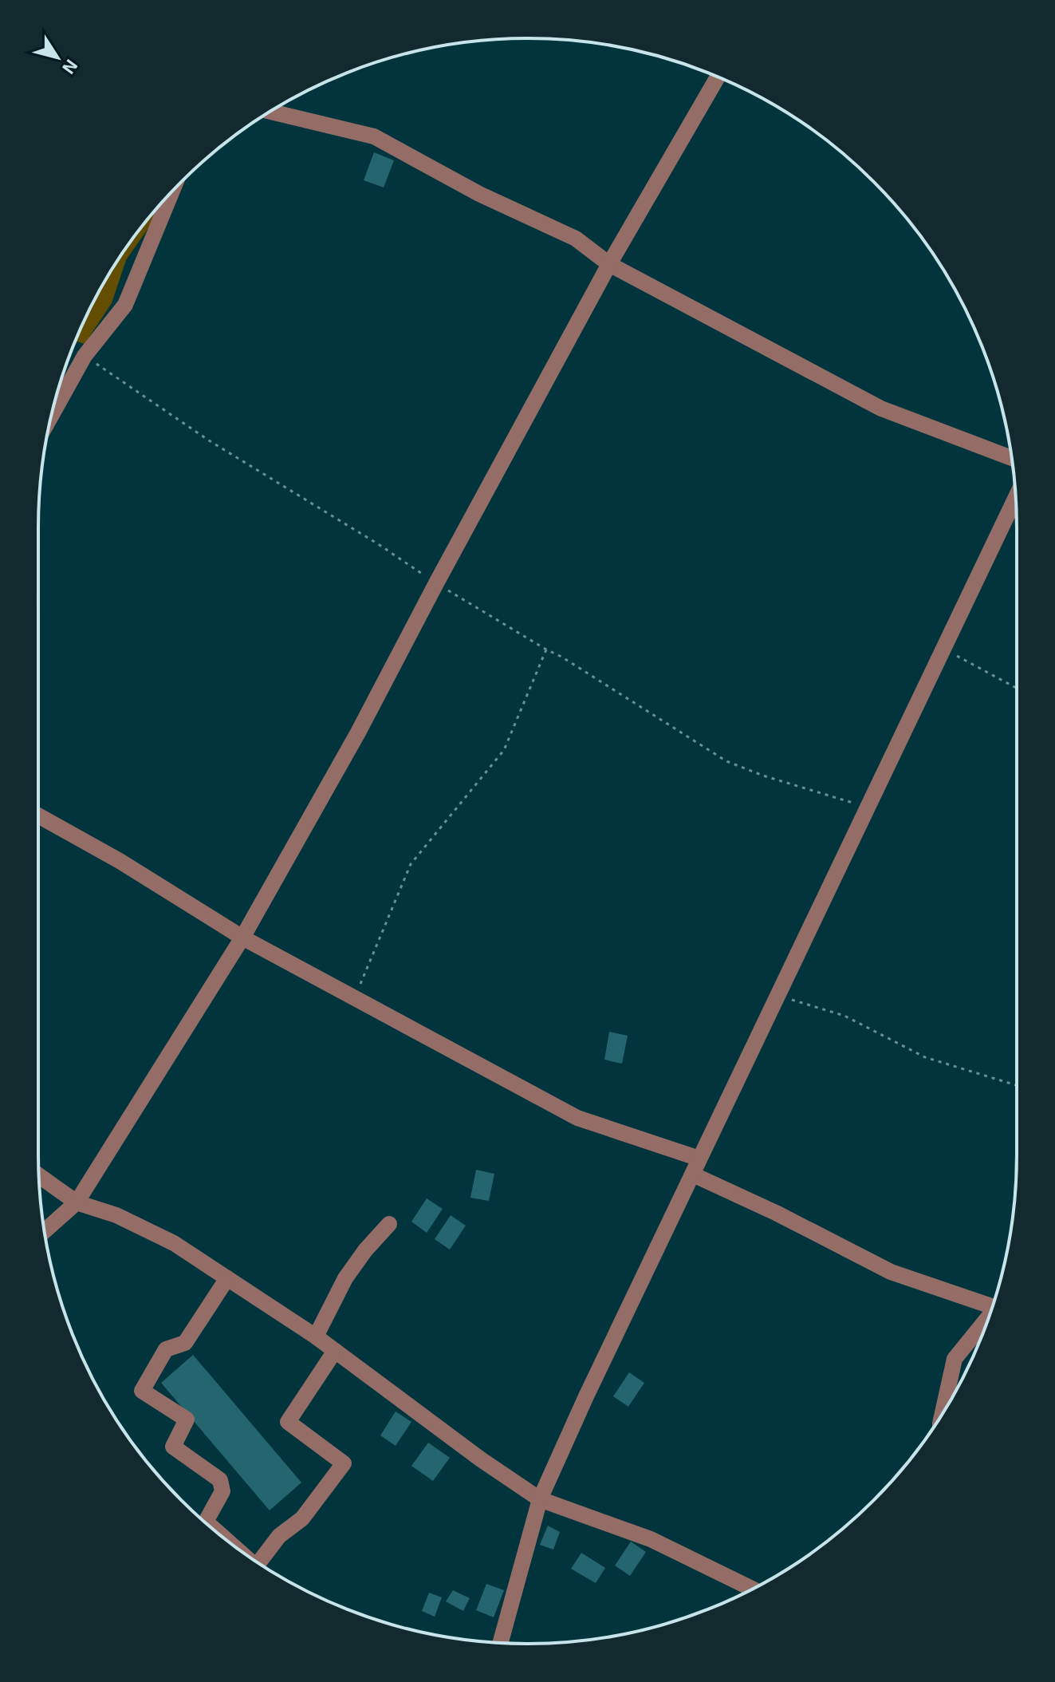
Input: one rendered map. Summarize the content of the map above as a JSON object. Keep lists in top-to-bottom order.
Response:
{
  "north": "bottom right"
}
